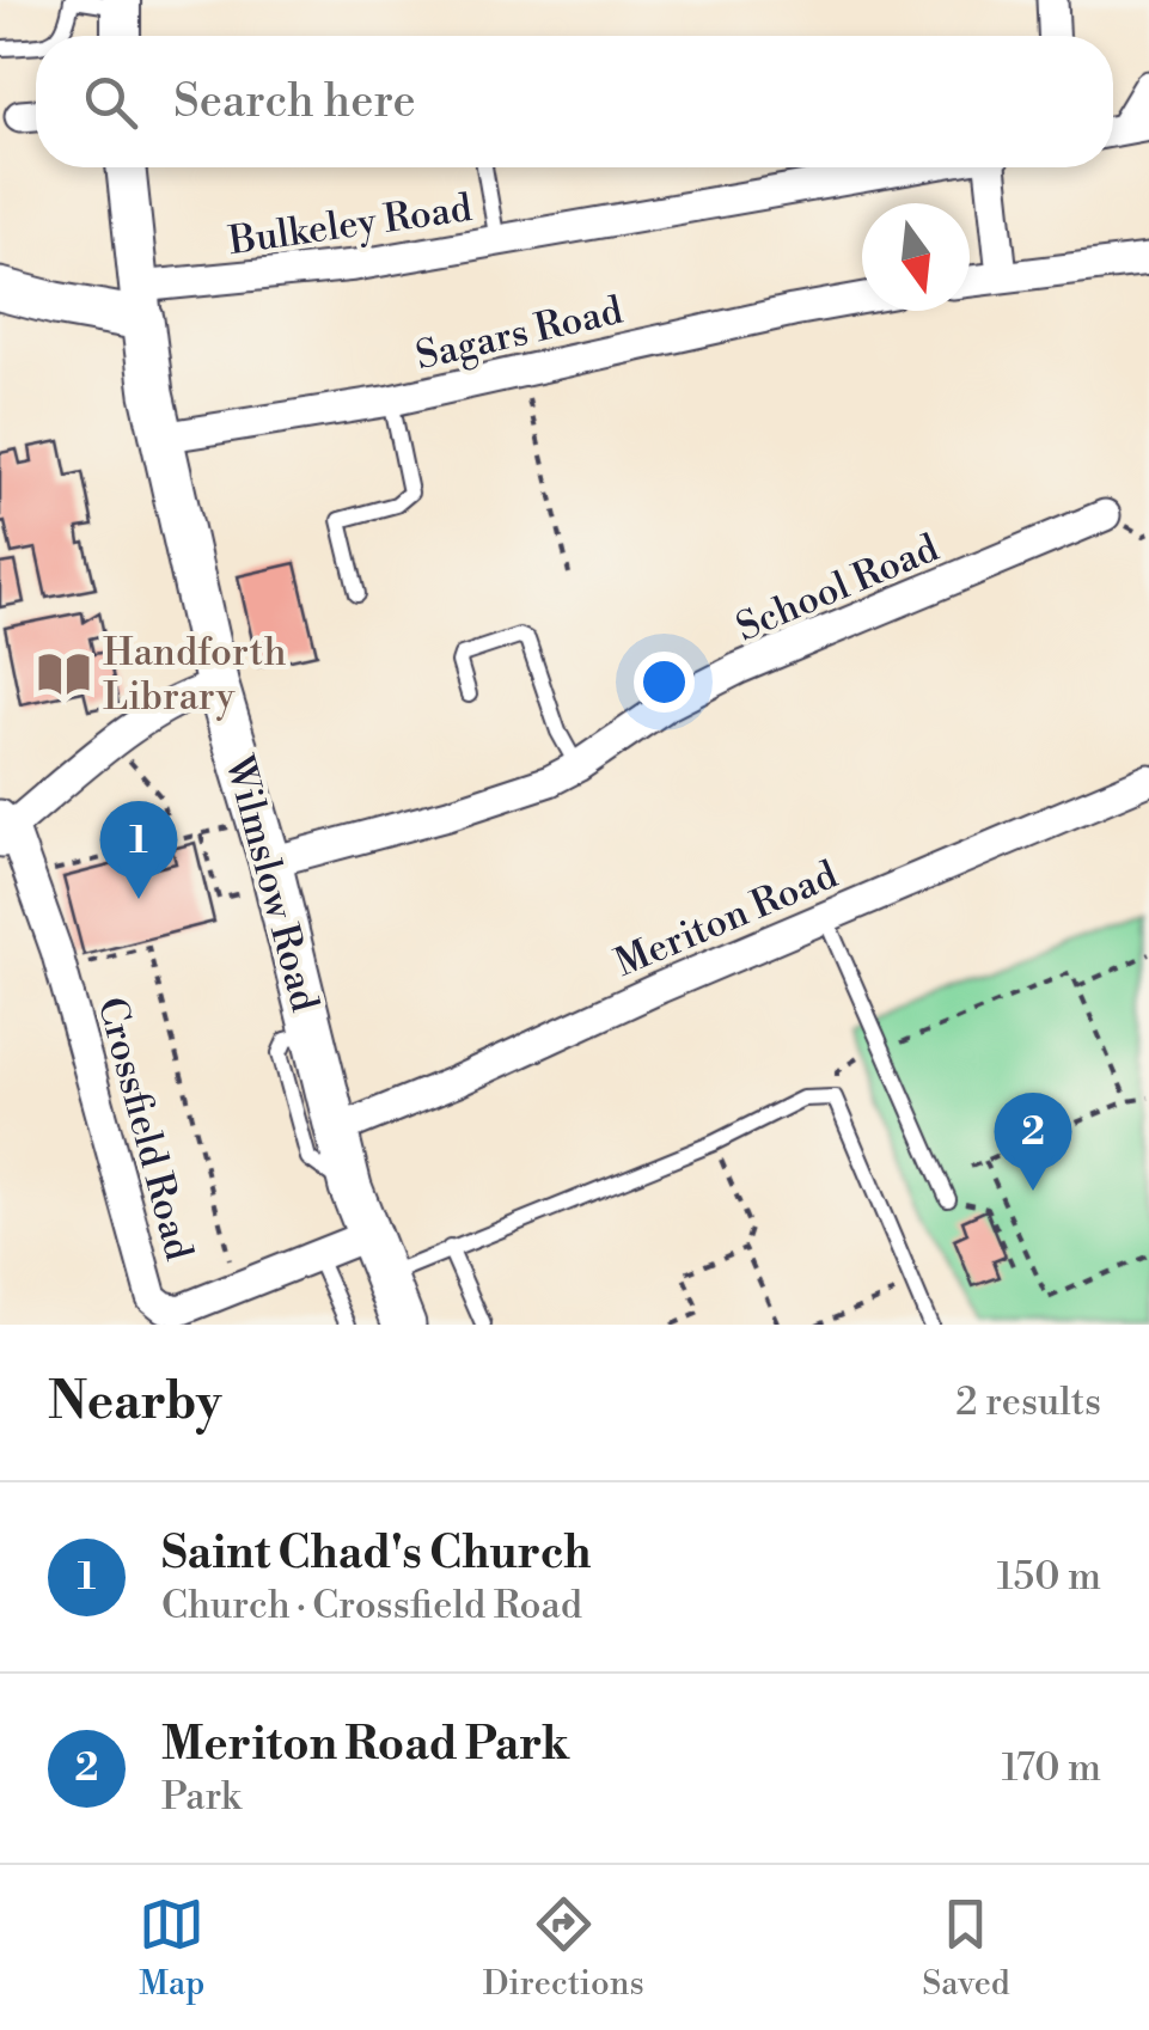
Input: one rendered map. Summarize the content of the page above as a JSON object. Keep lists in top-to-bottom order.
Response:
{
  "streets": {
    "main road": ["Wilmslow Road"],
    "street": [
      "Bulkeley Road",
      "Sagars Road",
      "School Road",
      "Meriton Road",
      "Crossfield Road"
    ]
  },
  "crossings": [
    ["Bulkeley Road", "Wilmslow Road"],
    ["Sagars Road", "Wilmslow Road"],
    ["School Road", "Wilmslow Road"],
    ["Wilmslow Road", "Meriton Road"],
    ["Wilmslow Road", "Crossfield Road"]
  ],
  "places": {
    "library": ["Handforth Library"]
  },
  "north": "bottom",
  "page": {
    "search": "Search here",
    "pins": ["1", "2"],
    "heading": ["Nearby", "2 results"],
    "list": [
      {
        "mark": "1",
        "name": "Saint Chad's Church",
        "note": "Church · Crossfield Road",
        "value": "150 m"
      },
      {
        "mark": "2",
        "name": "Meriton Road Park",
        "note": "Park",
        "value": "170 m"
      }
    ],
    "nav": ["Map", "Directions", "Saved"]
  }
}
